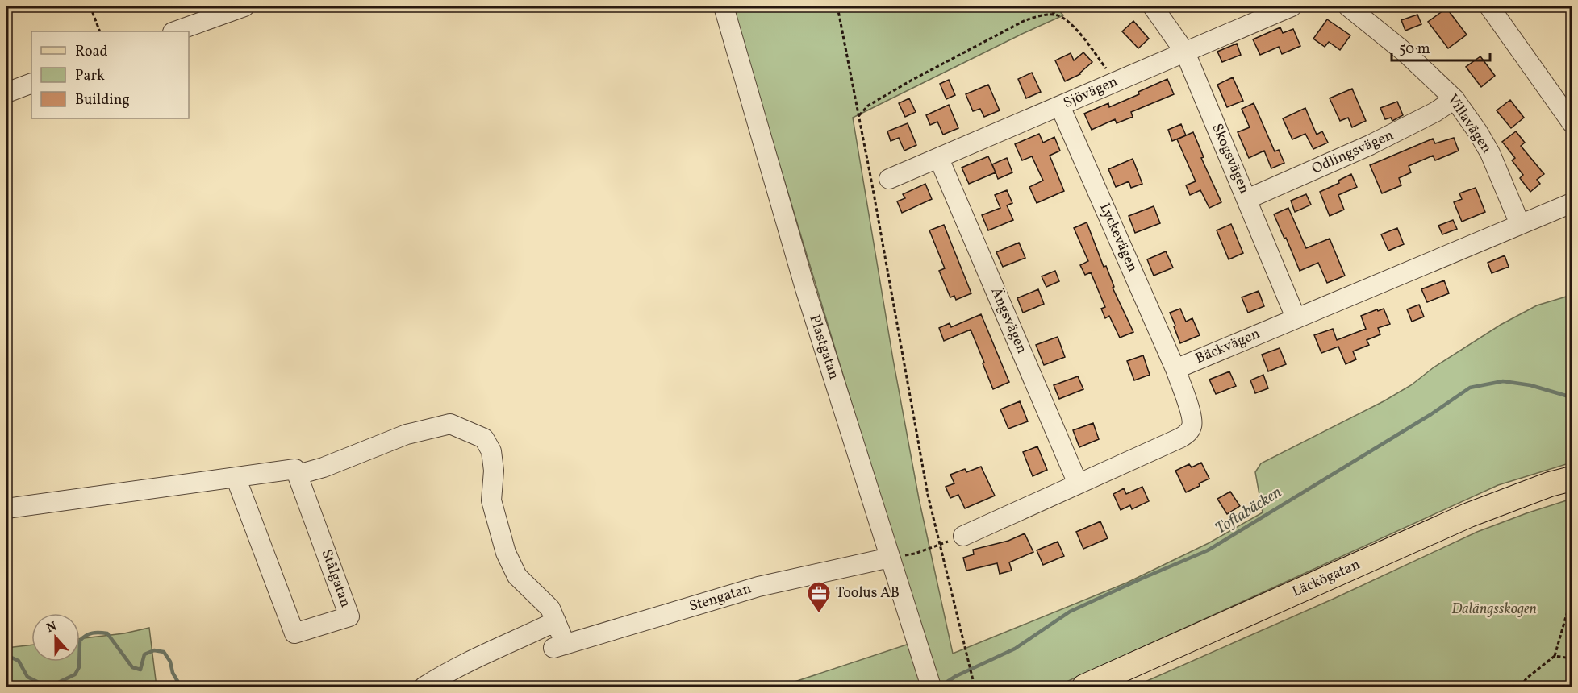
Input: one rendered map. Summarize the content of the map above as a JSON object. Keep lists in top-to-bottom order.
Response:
{
  "streets": {
    "main road": ["Läckögatan"],
    "street": [
      "Sjövägen",
      "Villavägen",
      "Odlingsvägen",
      "Skogsvägen",
      "Lyckevägen",
      "Ängsvägen",
      "Bäckvägen",
      "Plastgatan",
      "Stålgatan",
      "Stengatan"
    ]
  },
  "crossings": [
    ["Sjövägen", "Skogsvägen"],
    ["Sjövägen", "Lyckevägen"],
    ["Sjövägen", "Ängsvägen"],
    ["Villavägen", "Odlingsvägen"],
    ["Villavägen", "Bäckvägen"],
    ["Odlingsvägen", "Skogsvägen"],
    ["Skogsvägen", "Bäckvägen"],
    ["Lyckevägen", "Bäckvägen"],
    ["Plastgatan", "Stengatan"]
  ],
  "water": ["Toftabäcken"],
  "parks": ["Dalängsskogen"],
  "places": {
    "office": ["Toolus AB"]
  },
  "legend": ["Road", "Park", "Building"],
  "scale_bar": "50 m",
  "north": "top"
}
